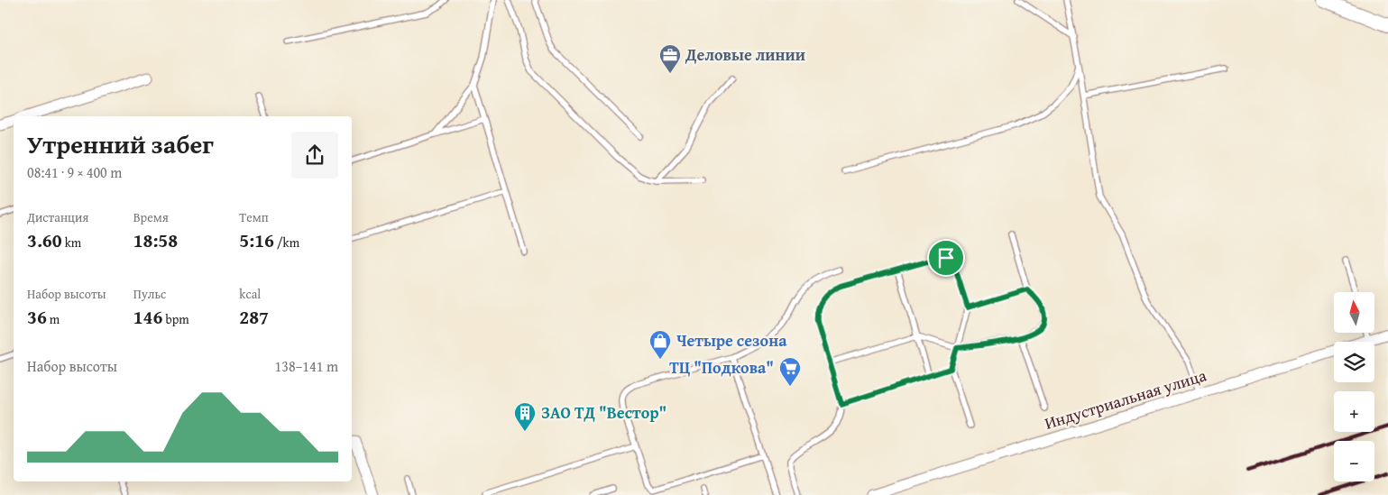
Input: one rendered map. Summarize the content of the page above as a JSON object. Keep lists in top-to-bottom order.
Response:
{
  "streets": {
    "street": ["Индустриальная улица"]
  },
  "places": {
    "office": ["Деловые линии"],
    "shop": ["Четыре сезона"],
    "supermarket": ["ТЦ \"Подкова\""],
    "building": ["ЗАО ТД \"Вестор\""]
  },
  "north": "top",
  "page": {
    "heading": ["Утренний забег", "08:41 · 9 × 400 m"],
    "stats": [
      ["Дистанция", "3.60 km"],
      ["Время", "18:58"],
      ["Темп", "5:16 /km"],
      ["Набор высоты", "36 m"],
      ["Пульс", "146 bpm"],
      ["kcal", "287"]
    ],
    "map_buttons": ["+", "−"],
    "chart": ["Набор высоты", "138–141 m"]
  }
}
